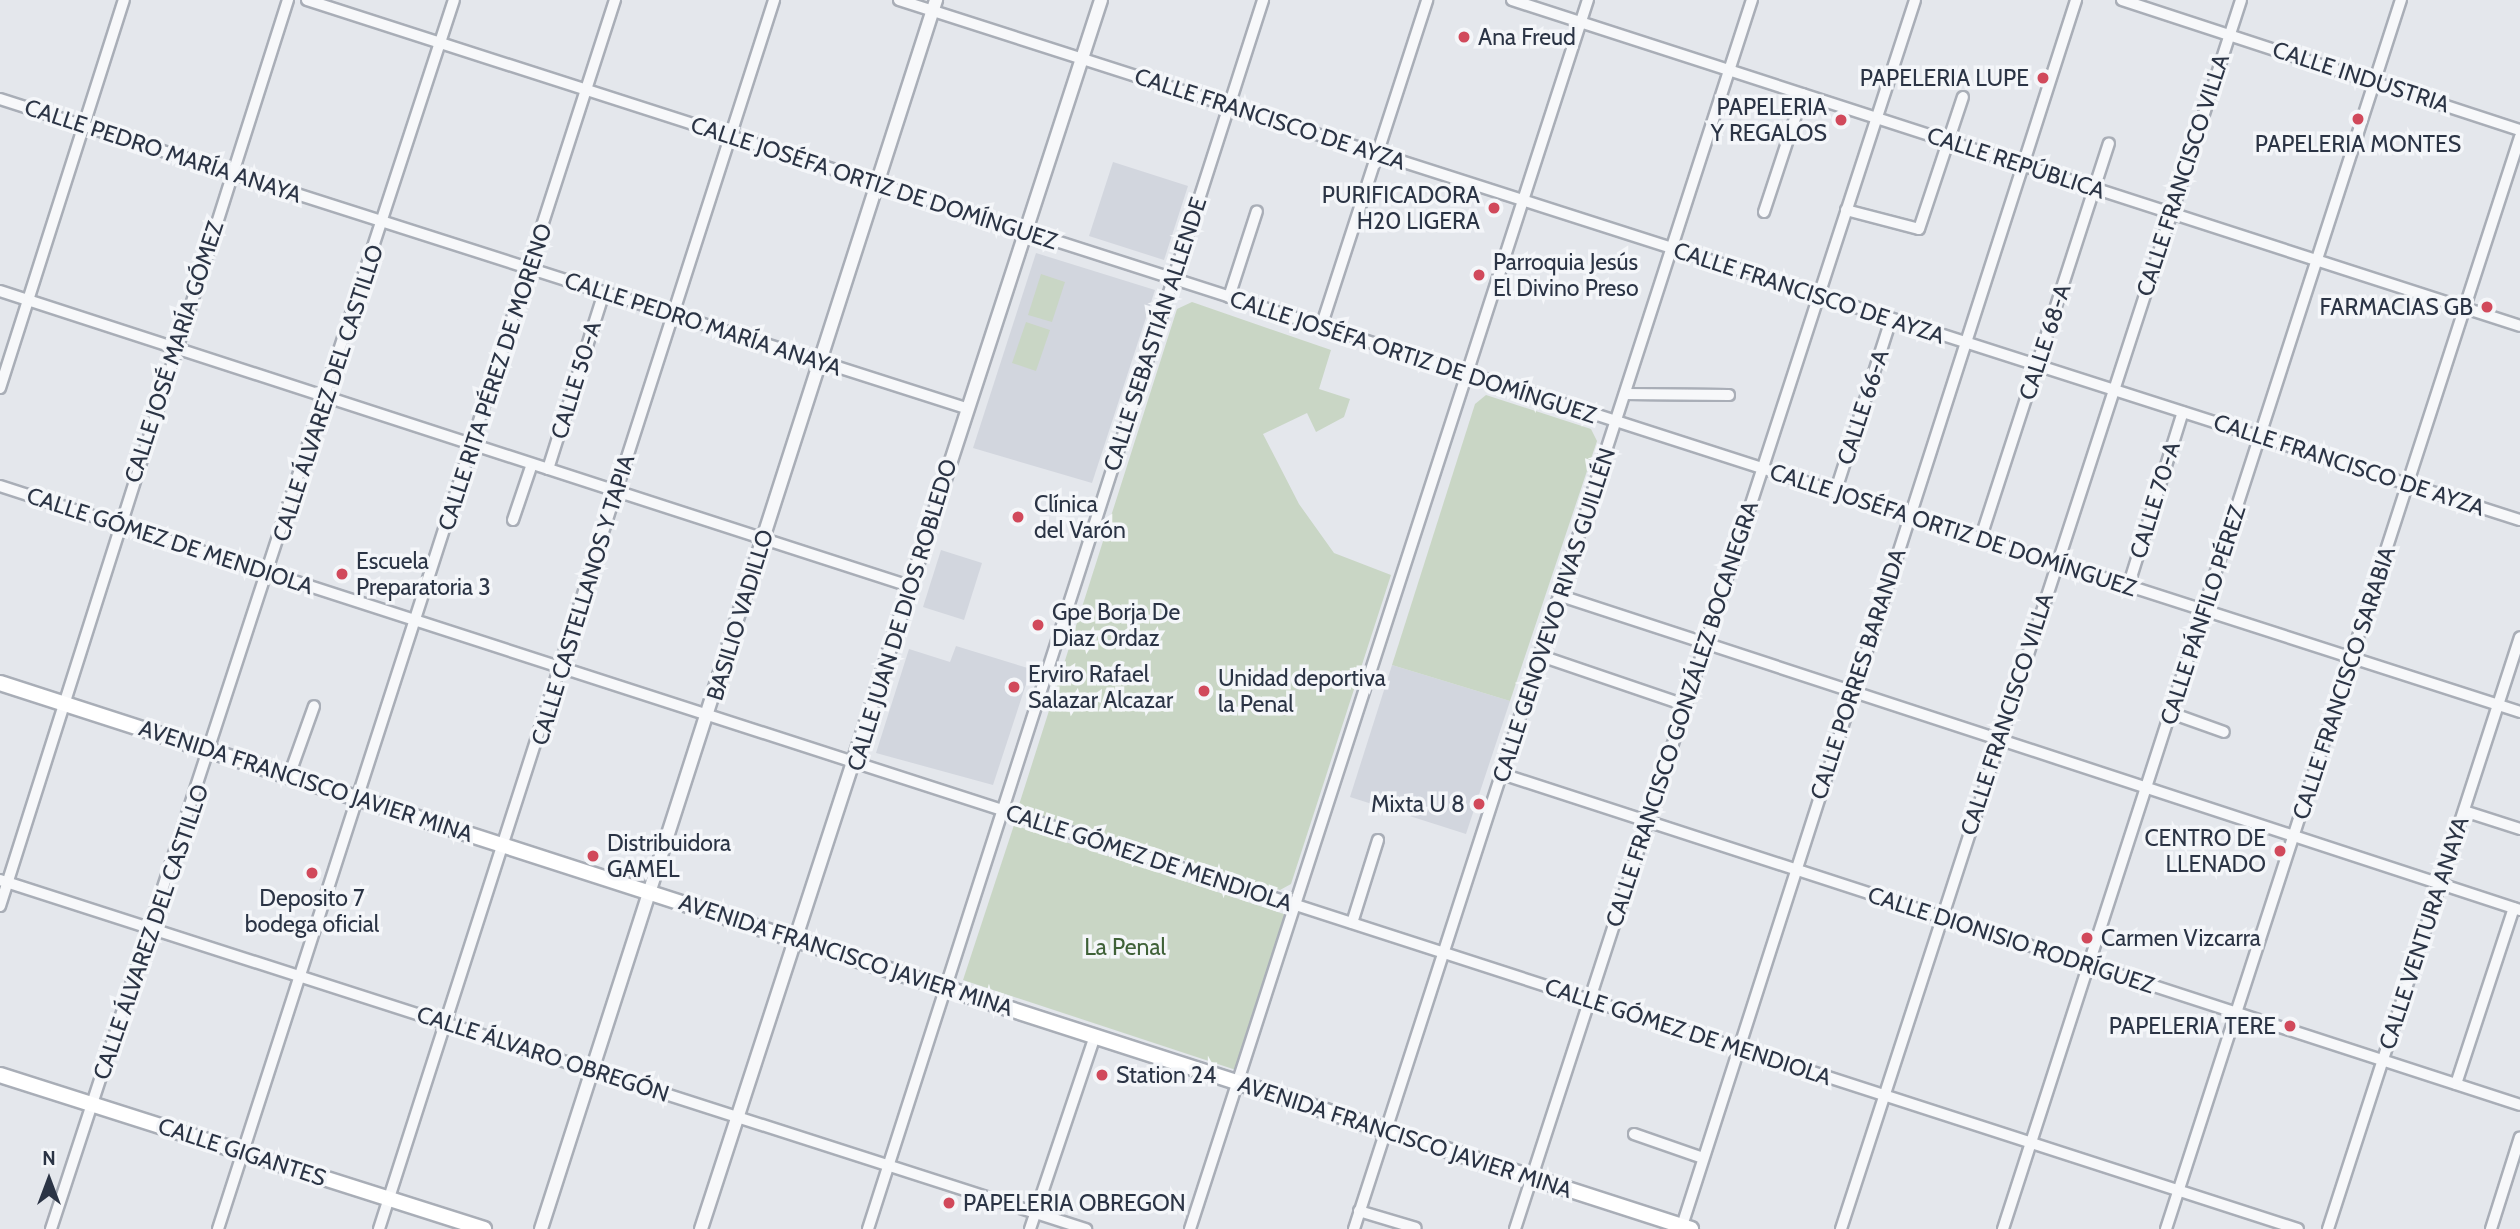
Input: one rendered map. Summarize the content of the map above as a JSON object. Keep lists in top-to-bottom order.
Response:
{
  "streets": {
    "main road": ["AVENIDA FRANCISCO JAVIER MINA", "CALLE GIGANTES"],
    "street": [
      "CALLE INDUSTRIA",
      "CALLE FRANCISCO DE AYZA",
      "CALLE PEDRO MARÍA ANAYA",
      "CALLE REPÚBLICA",
      "CALLE FRANCISCO VILLA",
      "CALLE JOSÉFA ORTIZ DE DOMÍNGUEZ",
      "CALLE SEBASTIÁN ALLENDE",
      "CALLE 68-A",
      "CALLE JOSÉ MARÍA GÓMEZ",
      "CALLE RITA PÉREZ DE MORENO",
      "CALLE 50-A",
      "CALLE ÁLVAREZ DEL CASTILLO",
      "CALLE 66-A",
      "CALLE 70-A",
      "CALLE GÓMEZ DE MENDIOLA",
      "CALLE CASTELLANOS Y TAPIA",
      "BASILIO VADILLO",
      "CALLE JUAN DE DIOS ROBLEDO",
      "CALLE GENOVEVO RIVAS GUILLÉN",
      "CALLE PÁNFILO PÉREZ",
      "CALLE PORRES BARANDA",
      "CALLE FRANCISCO SARABIA",
      "CALLE FRANCISCO GONZÁLEZ BOCANEGRA",
      "CALLE VENTURA ANAYA",
      "CALLE DIONISIO RODRÍGUEZ",
      "CALLE ÁLVARO OBREGÓN"
    ]
  },
  "crossings": [
    ["CALLE INDUSTRIA", "CALLE FRANCISCO VILLA"],
    ["CALLE INDUSTRIA", "CALLE PÁNFILO PÉREZ"],
    ["CALLE FRANCISCO DE AYZA", "CALLE FRANCISCO VILLA"],
    ["CALLE FRANCISCO DE AYZA", "CALLE SEBASTIÁN ALLENDE"],
    ["CALLE FRANCISCO DE AYZA", "CALLE 68-A"],
    ["CALLE FRANCISCO DE AYZA", "CALLE 66-A"],
    ["CALLE FRANCISCO DE AYZA", "CALLE 70-A"],
    ["CALLE FRANCISCO DE AYZA", "BASILIO VADILLO"],
    ["CALLE FRANCISCO DE AYZA", "CALLE JUAN DE DIOS ROBLEDO"],
    ["CALLE FRANCISCO DE AYZA", "CALLE GENOVEVO RIVAS GUILLÉN"],
    ["CALLE FRANCISCO DE AYZA", "CALLE PÁNFILO PÉREZ"],
    ["CALLE FRANCISCO DE AYZA", "CALLE PORRES BARANDA"],
    ["CALLE FRANCISCO DE AYZA", "CALLE FRANCISCO SARABIA"],
    ["CALLE FRANCISCO DE AYZA", "CALLE FRANCISCO GONZÁLEZ BOCANEGRA"],
    ["CALLE PEDRO MARÍA ANAYA", "CALLE JOSÉ MARÍA GÓMEZ"],
    ["CALLE PEDRO MARÍA ANAYA", "CALLE RITA PÉREZ DE MORENO"],
    ["CALLE PEDRO MARÍA ANAYA", "CALLE 50-A"],
    ["CALLE PEDRO MARÍA ANAYA", "CALLE ÁLVAREZ DEL CASTILLO"],
    ["CALLE PEDRO MARÍA ANAYA", "CALLE CASTELLANOS Y TAPIA"],
    ["CALLE PEDRO MARÍA ANAYA", "BASILIO VADILLO"],
    ["CALLE PEDRO MARÍA ANAYA", "CALLE JUAN DE DIOS ROBLEDO"],
    ["CALLE REPÚBLICA", "CALLE FRANCISCO VILLA"],
    ["CALLE REPÚBLICA", "CALLE 68-A"],
    ["CALLE REPÚBLICA", "CALLE GENOVEVO RIVAS GUILLÉN"],
    ["CALLE REPÚBLICA", "CALLE PÁNFILO PÉREZ"],
    ["CALLE REPÚBLICA", "CALLE PORRES BARANDA"],
    ["CALLE REPÚBLICA", "CALLE FRANCISCO SARABIA"],
    ["CALLE REPÚBLICA", "CALLE FRANCISCO GONZÁLEZ BOCANEGRA"],
    ["CALLE FRANCISCO VILLA", "CALLE JOSÉFA ORTIZ DE DOMÍNGUEZ"],
    ["CALLE FRANCISCO VILLA", "CALLE GÓMEZ DE MENDIOLA"],
    ["CALLE FRANCISCO VILLA", "CALLE DIONISIO RODRÍGUEZ"],
    ["CALLE JOSÉFA ORTIZ DE DOMÍNGUEZ", "CALLE SEBASTIÁN ALLENDE"],
    ["CALLE JOSÉFA ORTIZ DE DOMÍNGUEZ", "CALLE 68-A"],
    ["CALLE JOSÉFA ORTIZ DE DOMÍNGUEZ", "CALLE RITA PÉREZ DE MORENO"],
    ["CALLE JOSÉFA ORTIZ DE DOMÍNGUEZ", "CALLE ÁLVAREZ DEL CASTILLO"],
    ["CALLE JOSÉFA ORTIZ DE DOMÍNGUEZ", "CALLE 66-A"],
    ["CALLE JOSÉFA ORTIZ DE DOMÍNGUEZ", "CALLE 70-A"],
    ["CALLE JOSÉFA ORTIZ DE DOMÍNGUEZ", "CALLE CASTELLANOS Y TAPIA"],
    ["CALLE JOSÉFA ORTIZ DE DOMÍNGUEZ", "BASILIO VADILLO"],
    ["CALLE JOSÉFA ORTIZ DE DOMÍNGUEZ", "CALLE JUAN DE DIOS ROBLEDO"],
    ["CALLE JOSÉFA ORTIZ DE DOMÍNGUEZ", "CALLE GENOVEVO RIVAS GUILLÉN"],
    ["CALLE JOSÉFA ORTIZ DE DOMÍNGUEZ", "CALLE PÁNFILO PÉREZ"],
    ["CALLE JOSÉFA ORTIZ DE DOMÍNGUEZ", "CALLE PORRES BARANDA"],
    ["CALLE JOSÉFA ORTIZ DE DOMÍNGUEZ", "CALLE FRANCISCO SARABIA"],
    ["CALLE JOSÉFA ORTIZ DE DOMÍNGUEZ", "CALLE FRANCISCO GONZÁLEZ BOCANEGRA"],
    ["CALLE JOSÉFA ORTIZ DE DOMÍNGUEZ", "CALLE VENTURA ANAYA"],
    ["CALLE SEBASTIÁN ALLENDE", "CALLE GÓMEZ DE MENDIOLA"],
    ["CALLE SEBASTIÁN ALLENDE", "AVENIDA FRANCISCO JAVIER MINA"],
    ["CALLE SEBASTIÁN ALLENDE", "CALLE ÁLVARO OBREGÓN"],
    ["CALLE JOSÉ MARÍA GÓMEZ", "CALLE GÓMEZ DE MENDIOLA"],
    ["CALLE JOSÉ MARÍA GÓMEZ", "AVENIDA FRANCISCO JAVIER MINA"],
    ["CALLE JOSÉ MARÍA GÓMEZ", "CALLE ÁLVARO OBREGÓN"],
    ["CALLE RITA PÉREZ DE MORENO", "CALLE GÓMEZ DE MENDIOLA"],
    ["CALLE RITA PÉREZ DE MORENO", "AVENIDA FRANCISCO JAVIER MINA"],
    ["CALLE RITA PÉREZ DE MORENO", "CALLE ÁLVARO OBREGÓN"],
    ["CALLE RITA PÉREZ DE MORENO", "CALLE GIGANTES"],
    ["CALLE ÁLVAREZ DEL CASTILLO", "CALLE GÓMEZ DE MENDIOLA"],
    ["CALLE ÁLVAREZ DEL CASTILLO", "AVENIDA FRANCISCO JAVIER MINA"],
    ["CALLE ÁLVAREZ DEL CASTILLO", "CALLE ÁLVARO OBREGÓN"],
    ["CALLE ÁLVAREZ DEL CASTILLO", "CALLE GIGANTES"],
    ["CALLE GÓMEZ DE MENDIOLA", "CALLE CASTELLANOS Y TAPIA"],
    ["CALLE GÓMEZ DE MENDIOLA", "BASILIO VADILLO"],
    ["CALLE GÓMEZ DE MENDIOLA", "CALLE JUAN DE DIOS ROBLEDO"],
    ["CALLE GÓMEZ DE MENDIOLA", "CALLE GENOVEVO RIVAS GUILLÉN"],
    ["CALLE GÓMEZ DE MENDIOLA", "CALLE PÁNFILO PÉREZ"],
    ["CALLE GÓMEZ DE MENDIOLA", "CALLE PORRES BARANDA"],
    ["CALLE GÓMEZ DE MENDIOLA", "CALLE FRANCISCO SARABIA"],
    ["CALLE GÓMEZ DE MENDIOLA", "CALLE FRANCISCO GONZÁLEZ BOCANEGRA"],
    ["CALLE CASTELLANOS Y TAPIA", "AVENIDA FRANCISCO JAVIER MINA"],
    ["CALLE CASTELLANOS Y TAPIA", "CALLE ÁLVARO OBREGÓN"],
    ["CALLE CASTELLANOS Y TAPIA", "CALLE GIGANTES"],
    ["BASILIO VADILLO", "AVENIDA FRANCISCO JAVIER MINA"],
    ["BASILIO VADILLO", "CALLE ÁLVARO OBREGÓN"],
    ["CALLE JUAN DE DIOS ROBLEDO", "AVENIDA FRANCISCO JAVIER MINA"],
    ["CALLE JUAN DE DIOS ROBLEDO", "CALLE ÁLVARO OBREGÓN"],
    ["CALLE GENOVEVO RIVAS GUILLÉN", "AVENIDA FRANCISCO JAVIER MINA"],
    ["CALLE GENOVEVO RIVAS GUILLÉN", "CALLE DIONISIO RODRÍGUEZ"],
    ["CALLE PÁNFILO PÉREZ", "CALLE DIONISIO RODRÍGUEZ"],
    ["CALLE PORRES BARANDA", "AVENIDA FRANCISCO JAVIER MINA"],
    ["CALLE PORRES BARANDA", "CALLE DIONISIO RODRÍGUEZ"],
    ["CALLE FRANCISCO SARABIA", "CALLE DIONISIO RODRÍGUEZ"],
    ["CALLE FRANCISCO GONZÁLEZ BOCANEGRA", "AVENIDA FRANCISCO JAVIER MINA"],
    ["CALLE FRANCISCO GONZÁLEZ BOCANEGRA", "CALLE DIONISIO RODRÍGUEZ"],
    ["CALLE VENTURA ANAYA", "CALLE DIONISIO RODRÍGUEZ"]
  ],
  "parks": ["La Penal"],
  "places": [
    "Ana Freud",
    "PAPELERIA LUPE",
    "PAPELERIA MONTES",
    "PAPELERIA Y REGALOS",
    "PURIFICADORA H20 LIGERA",
    "Parroquia Jesús El Divino Preso",
    "FARMACIAS GB",
    "Clínica del Varón",
    "Escuela Preparatoria 3",
    "Gpe Borja De Diaz Ordaz",
    "Erviro Rafael Salazar Alcazar",
    "Unidad deportiva la Penal",
    "Mixta U 8",
    "CENTRO DE LLENADO",
    "Distribuidora GAMEL",
    "Deposito 7 bodega oficial",
    "Carmen Vizcarra",
    "PAPELERIA TERE",
    "Station 24",
    "PAPELERIA OBREGON"
  ],
  "north": "top"
}
